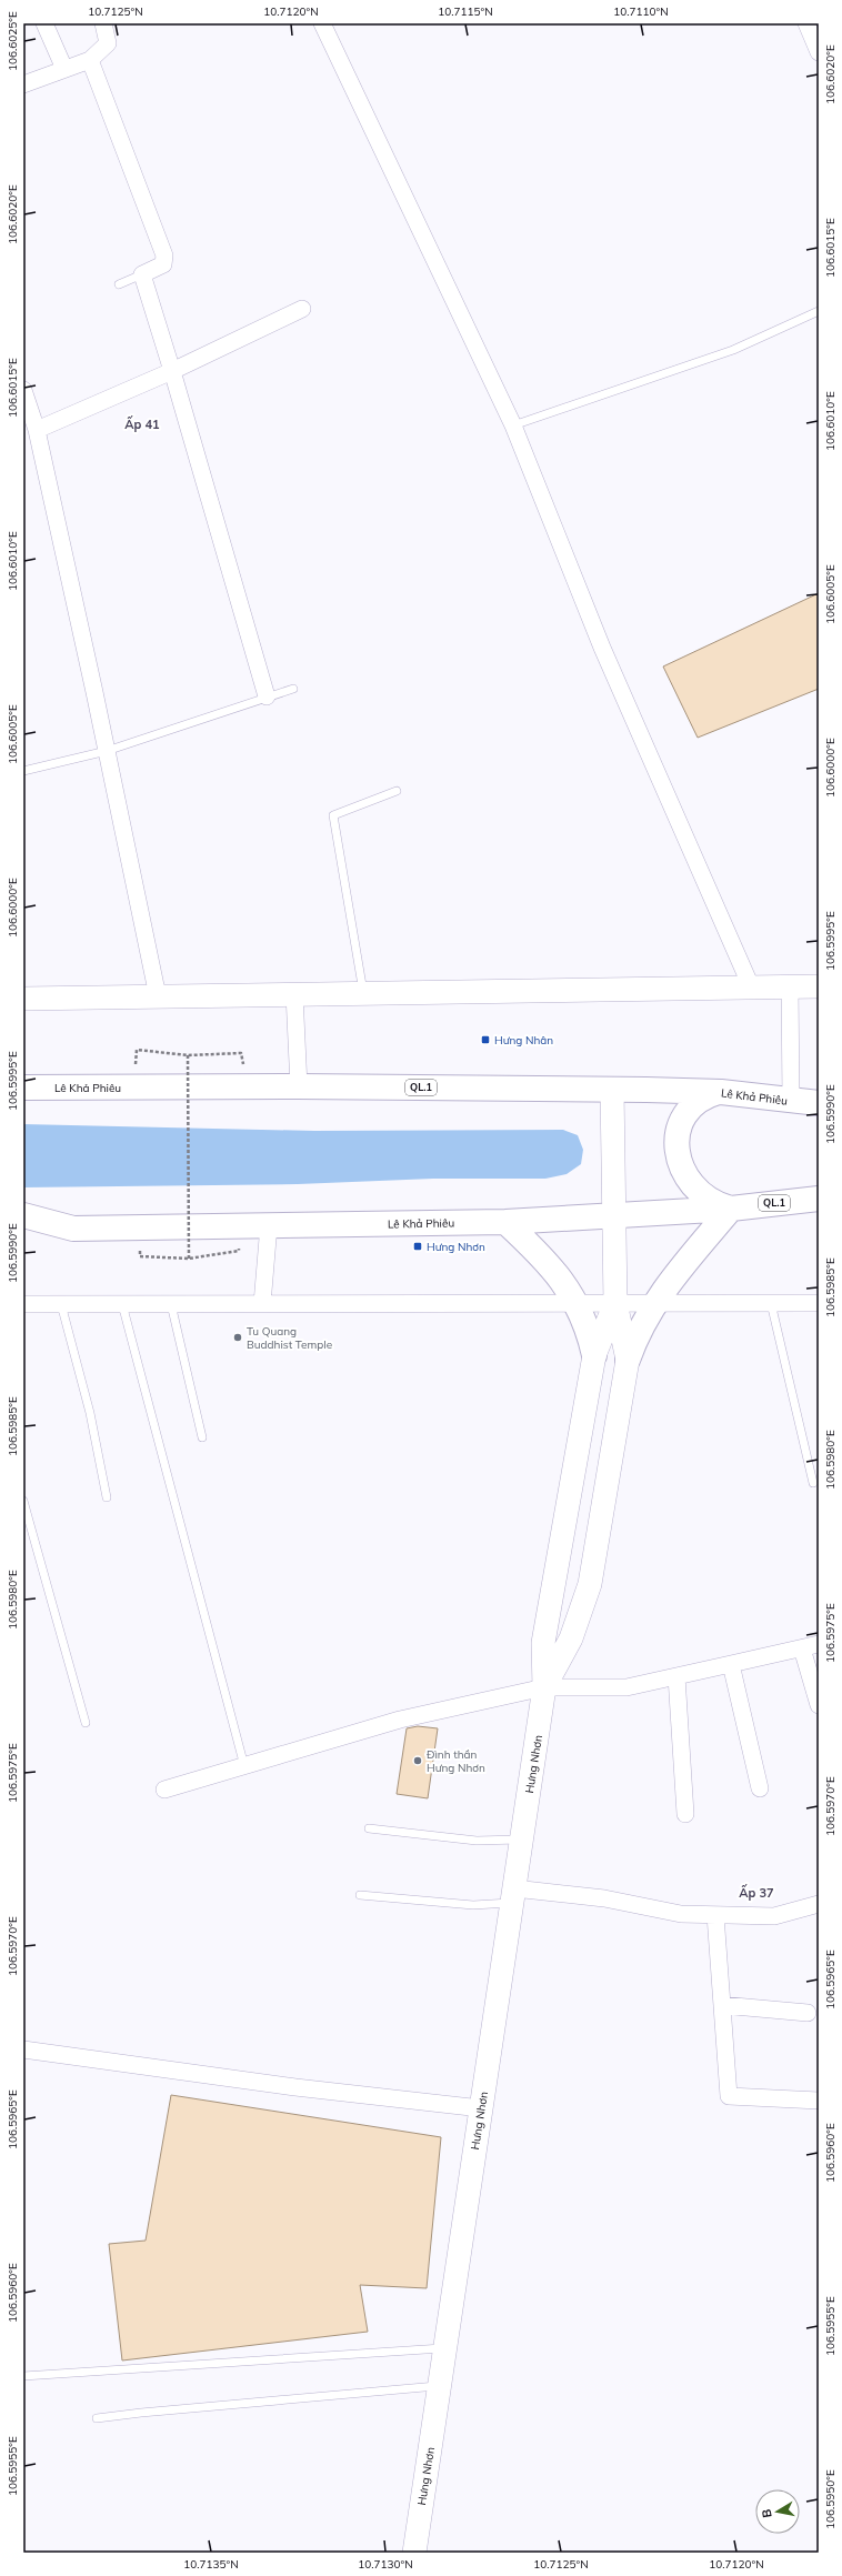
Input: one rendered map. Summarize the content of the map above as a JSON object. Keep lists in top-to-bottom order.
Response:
{
  "streets": {
    "highway": ["Lê Khả Phiêu", "QL.1"],
    "street": ["Hưng Nhơn"]
  },
  "crossings": [
    ["Lê Khả Phiêu", "Hưng Nhơn"]
  ],
  "districts": ["Ấp 41", "Ấp 37"],
  "places": {
    "transit": ["Hưng Nhân", "Hưng Nhơn"],
    "other": ["Tu Quang Buddhist Temple", "Đình thần Hưng Nhơn"]
  },
  "north": "left",
  "coordinates": [
    "10.7125°N",
    "10.7120°N",
    "10.7115°N",
    "10.7110°N",
    "106.6025°E",
    "106.6020°E",
    "106.6015°E",
    "106.6010°E",
    "106.6005°E",
    "106.6000°E",
    "106.5995°E",
    "106.5990°E",
    "106.5985°E",
    "106.5980°E",
    "106.5975°E",
    "106.5970°E",
    "106.5965°E",
    "106.5960°E",
    "106.5955°E",
    "106.5950°E",
    "10.7135°N",
    "10.7130°N"
  ]
}
